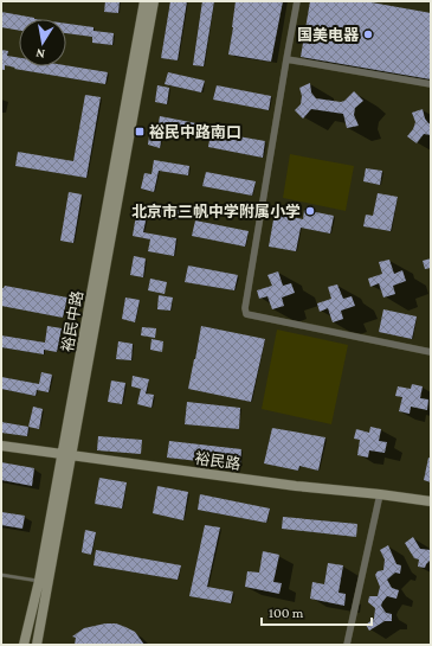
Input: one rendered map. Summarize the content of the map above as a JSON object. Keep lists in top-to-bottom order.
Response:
{
  "streets": {
    "street": ["裕民中路", "裕民路"]
  },
  "crossings": [
    ["裕民中路", "裕民路"]
  ],
  "places": {
    "other": ["国美电器", "北京市三帆中学附属小学"],
    "transit": ["裕民中路南口"]
  },
  "scale_bar": "100 m",
  "north": "bottom"
}
